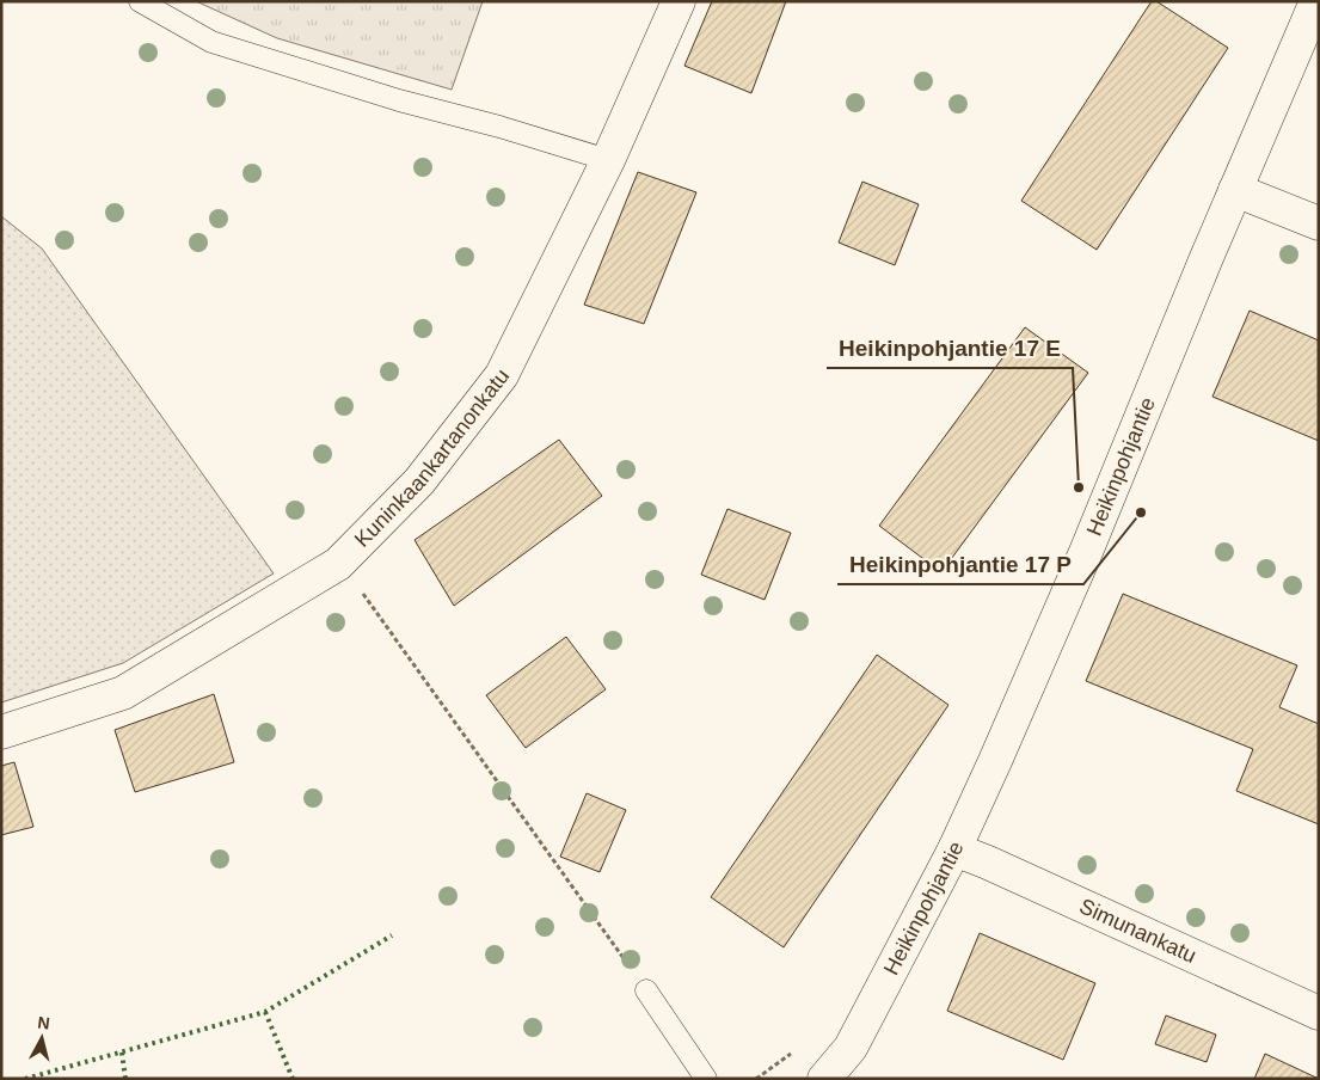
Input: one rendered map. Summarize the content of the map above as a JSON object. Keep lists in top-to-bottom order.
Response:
{
  "streets": {
    "street": ["Kuninkaankartanonkatu", "Heikinpohjantie", "Simunankatu"]
  },
  "crossings": [
    ["Heikinpohjantie", "Simunankatu"]
  ],
  "places": ["Heikinpohjantie 17 E", "Heikinpohjantie 17 P"],
  "north": "top"
}
